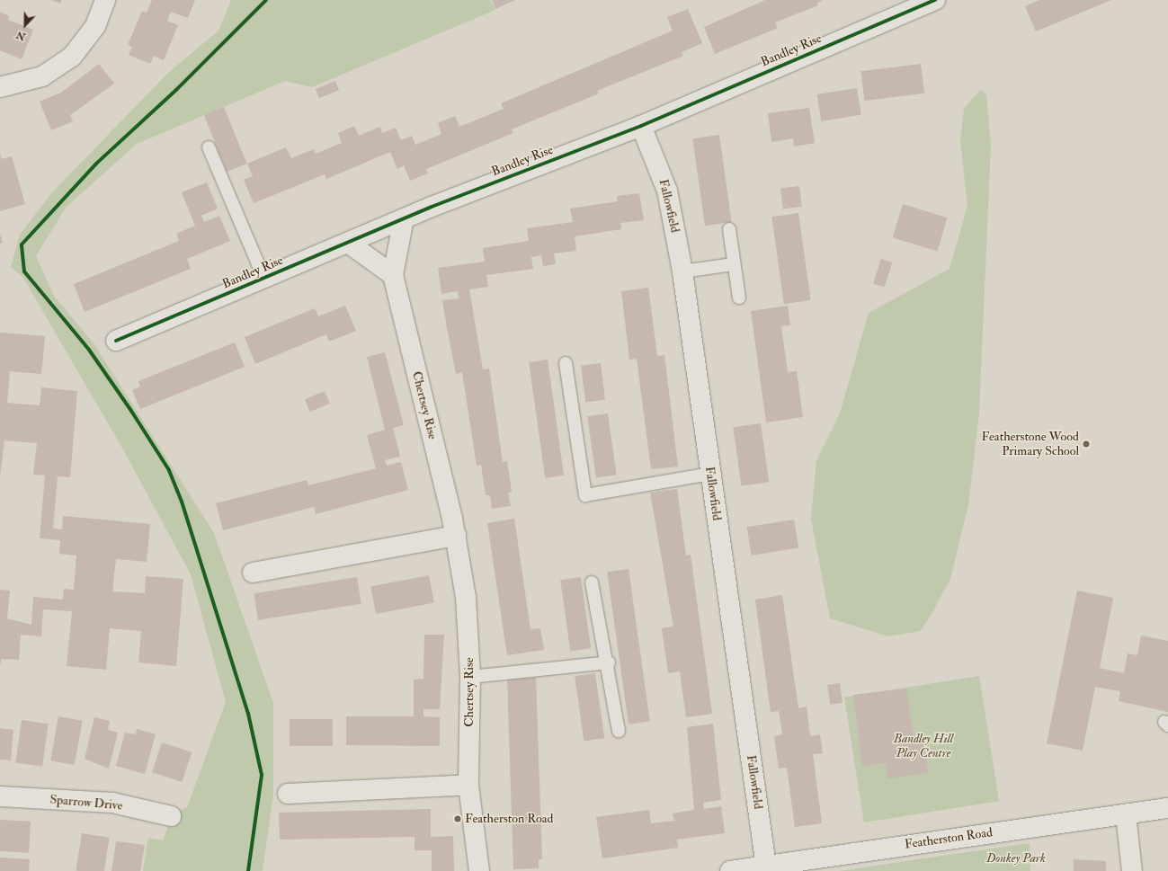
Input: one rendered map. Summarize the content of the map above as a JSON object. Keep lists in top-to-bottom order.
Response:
{
  "streets": {
    "street": [
      "Bandley Rise",
      "Fallowfield",
      "Chertsey Rise",
      "Sparrow Drive",
      "Featherston Road"
    ]
  },
  "crossings": [
    ["Bandley Rise", "Fallowfield"],
    ["Bandley Rise", "Chertsey Rise"],
    ["Fallowfield", "Featherston Road"]
  ],
  "parks": ["Bandley Hill Play Centre", "Donkey Park"],
  "places": ["Featherstone Wood Primary School", "Featherston Road"],
  "north": "bottom"
}
